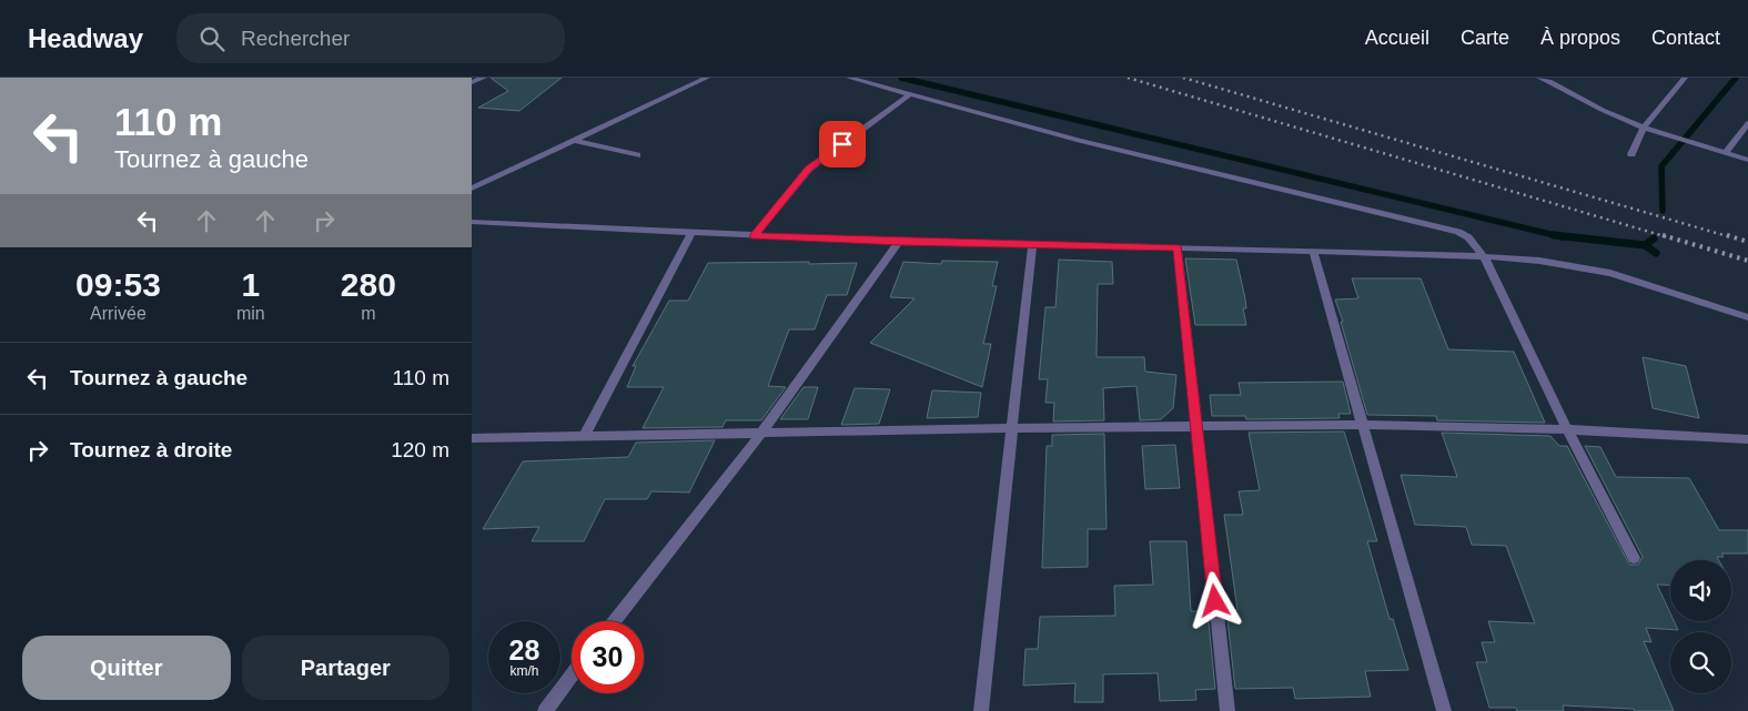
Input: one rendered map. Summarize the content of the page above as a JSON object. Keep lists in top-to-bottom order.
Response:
{
  "page": {
    "header": "Headway",
    "search": "Rechercher",
    "nav": [
      "Accueil",
      "Carte",
      "À propos",
      "Contact"
    ],
    "turn": ["110 m", "Tournez à gauche"],
    "eta": [
      "09:53",
      "Arrivée",
      "1",
      "min",
      "280",
      "m"
    ],
    "list": [
      {
        "name": "Tournez à gauche",
        "value": "110 m"
      },
      {
        "name": "Tournez à droite",
        "value": "120 m"
      }
    ],
    "speed": "28 km/h",
    "limit": "30",
    "buttons": ["Quitter", "Partager"]
  }
}
